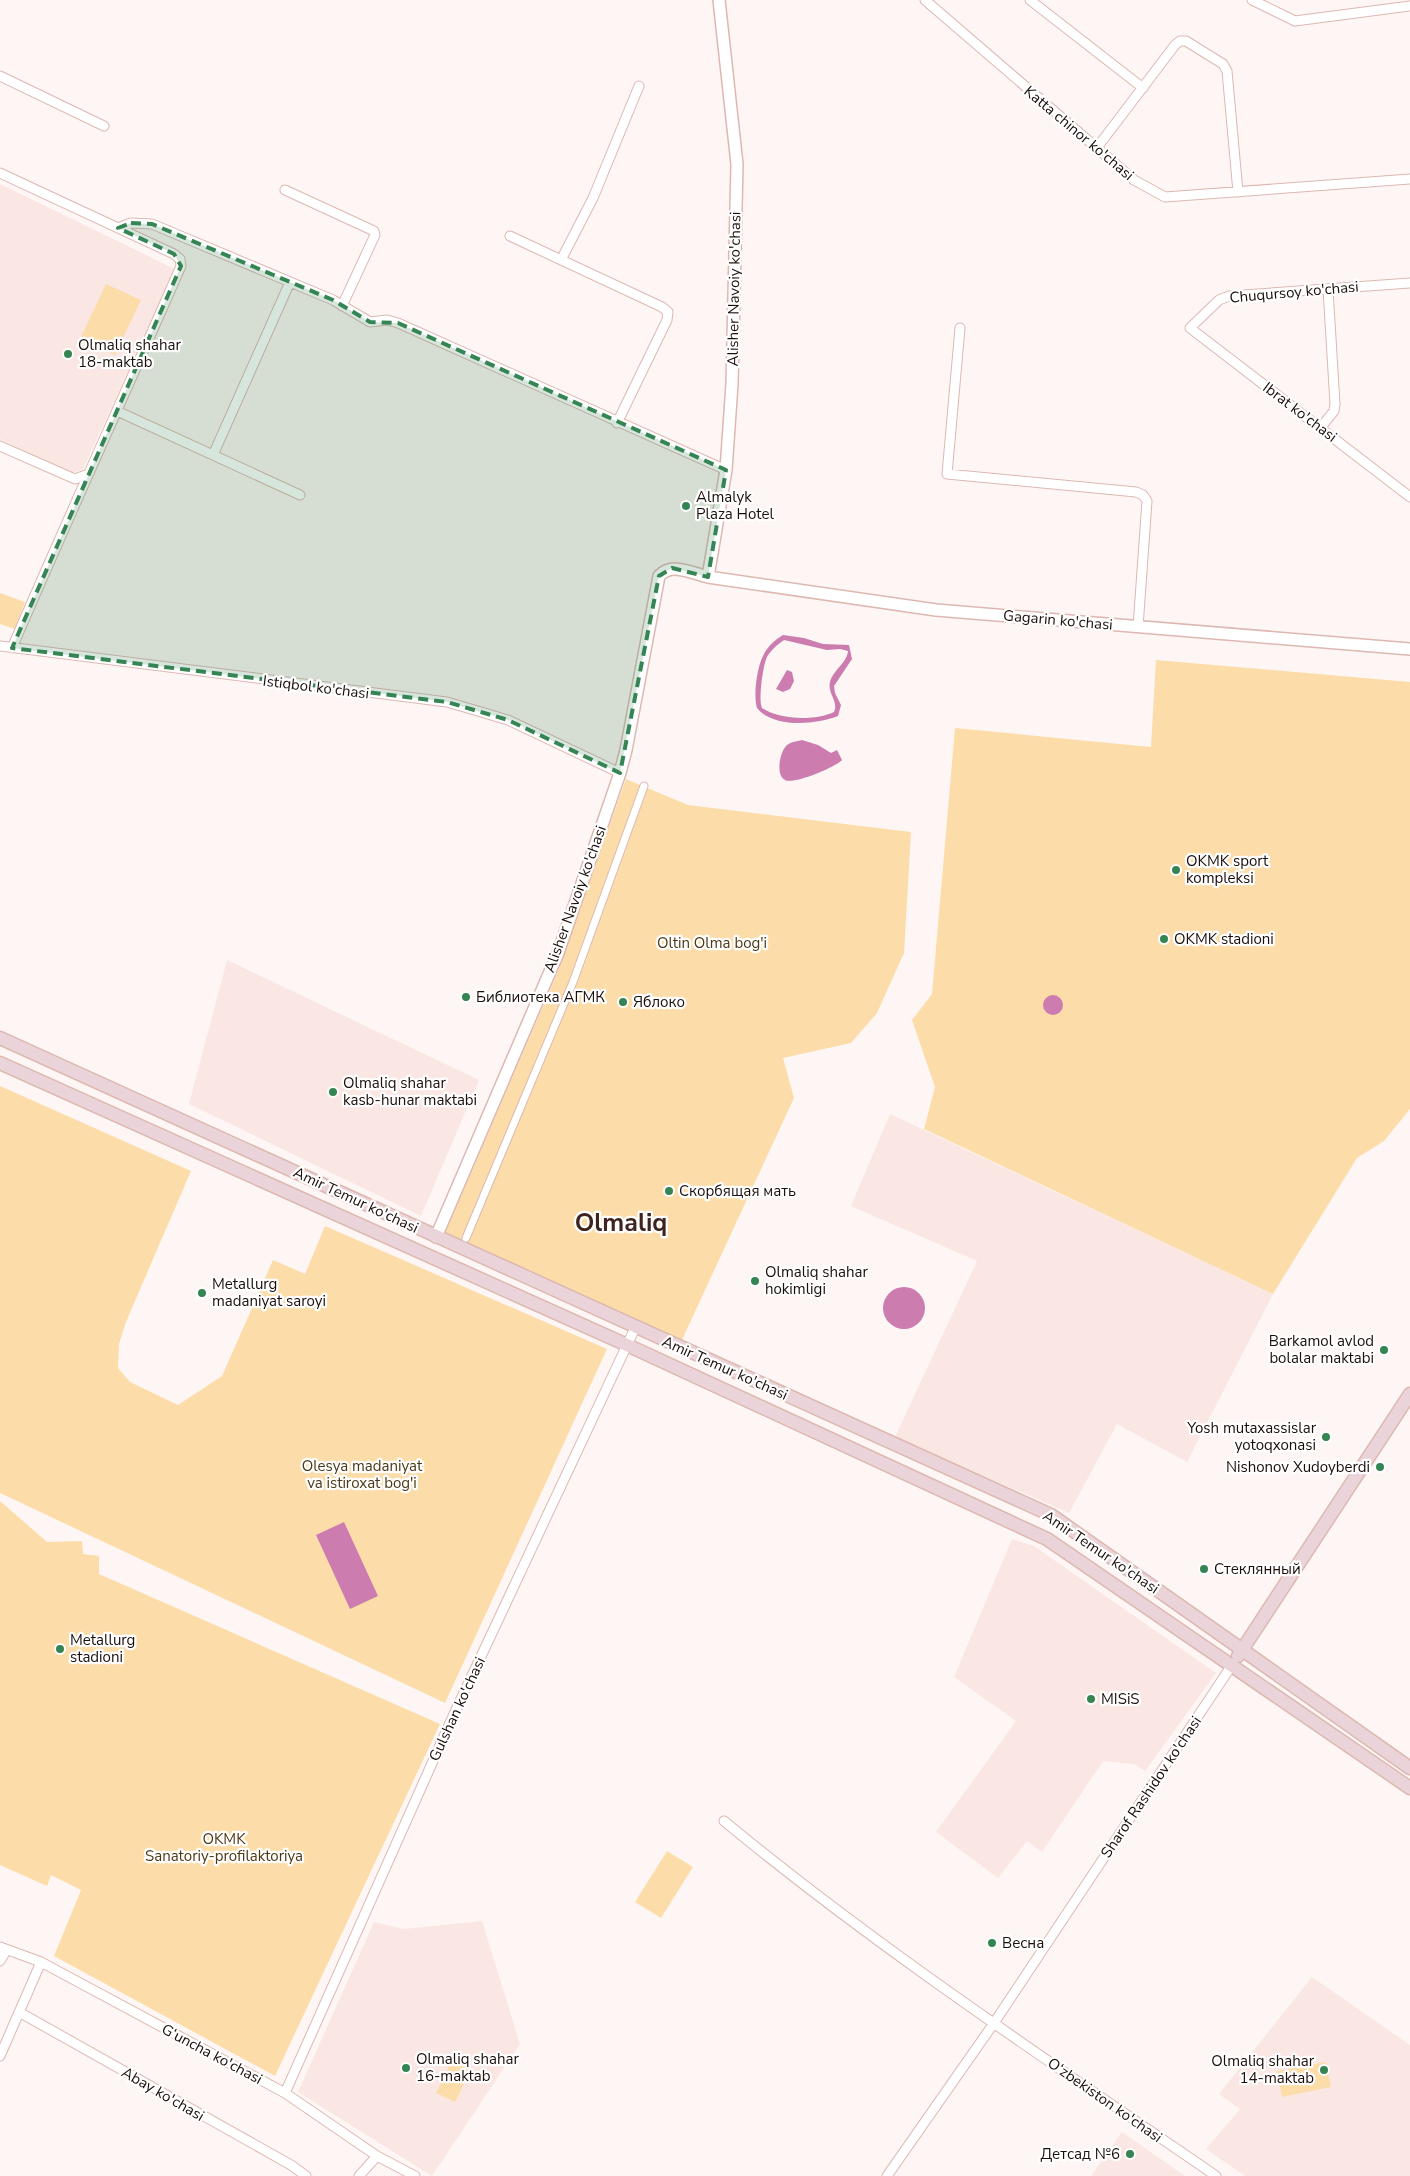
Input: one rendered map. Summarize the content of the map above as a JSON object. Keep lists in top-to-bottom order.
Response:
{
  "streets": {
    "main road": ["Amir Temur ko'chasi", "Sharof Rashidov ko'chasi"],
    "street": [
      "Katta chinor ko'chasi",
      "Alisher Navoiy ko'chasi",
      "Chuqursoy ko'chasi",
      "Ibrat ko'chasi",
      "Gagarin ko'chasi",
      "Istiqbol ko'chasi",
      "Gulshan ko'chasi",
      "G‘uncha ko'chasi",
      "Abay ko'chasi",
      "O‘zbekiston ko'chasi"
    ]
  },
  "crossings": [
    ["Alisher Navoiy ko'chasi", "Gagarin ko'chasi"],
    ["Alisher Navoiy ko'chasi", "Istiqbol ko'chasi"],
    ["Alisher Navoiy ko'chasi", "Amir Temur ko'chasi"],
    ["Chuqursoy ko'chasi", "Ibrat ko'chasi"],
    ["Amir Temur ko'chasi", "Gulshan ko'chasi"],
    ["Amir Temur ko'chasi", "Sharof Rashidov ko'chasi"],
    ["Gulshan ko'chasi", "G‘uncha ko'chasi"],
    ["Sharof Rashidov ko'chasi", "O‘zbekiston ko'chasi"]
  ],
  "districts": ["Olmaliq"],
  "parks": ["Oltin Olma bog'i", "Olesya madaniyat va istiroxat bog'i", "OKMK Sanatoriy-profilaktoriya"],
  "places": [
    "Olmaliq shahar 18-maktab",
    "Almalyk Plaza Hotel",
    "OKMK sport kompleksi",
    "OKMK stadioni",
    "Библиотека АГМК",
    "Яблоко",
    "Olmaliq shahar kasb-hunar maktabi",
    "Скорбящая мать",
    "Olmaliq shahar hokimligi",
    "Metallurg madaniyat saroyi",
    "Barkamol avlod bolalar maktabi",
    "Yosh mutaxassislar yotoqxonasi",
    "Nishonov Xudoyberdi",
    "Стеклянный",
    "Metallurg stadioni",
    "MISiS",
    "Весна",
    "Olmaliq shahar 16-maktab",
    "Olmaliq shahar 14-maktab",
    "Детсад №6"
  ]
}
